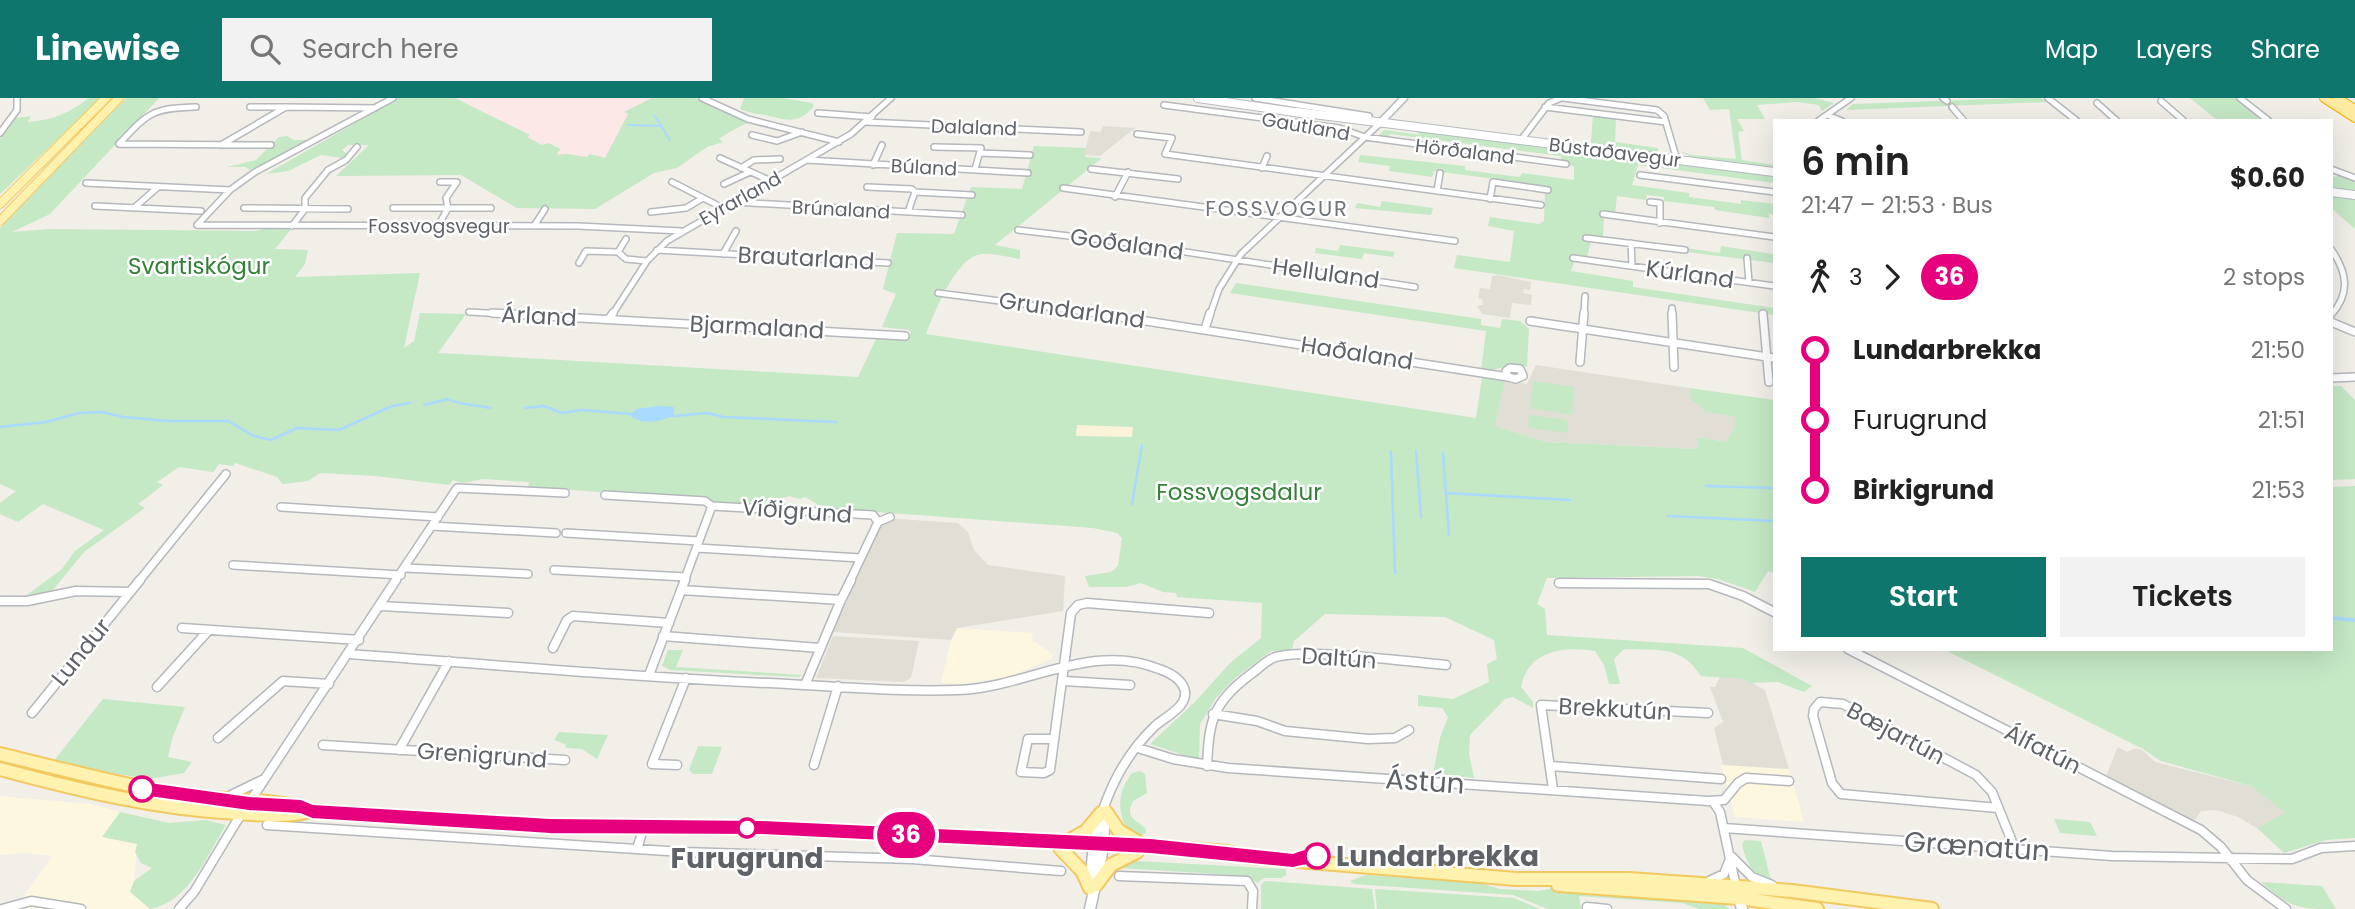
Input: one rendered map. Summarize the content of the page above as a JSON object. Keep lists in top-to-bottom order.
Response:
{
  "streets": {
    "main road": ["Bústaðavegur"],
    "street": [
      "Gautland",
      "Dalaland",
      "Hörðaland",
      "Búland",
      "Eyrarland",
      "Brúnaland",
      "Fossvogsvegur",
      "Goðaland",
      "Brautarland",
      "Helluland",
      "Kúrland",
      "Grundarland",
      "Árland",
      "Bjarmaland",
      "Haðaland",
      "Víðigrund",
      "Lundur",
      "Daltún",
      "Brekkutún",
      "Bæjartún",
      "Álfatún",
      "Grenigrund",
      "Ástún",
      "Grænatún"
    ]
  },
  "crossings": [
    ["Gautland", "Hörðaland"],
    ["Dalaland", "Eyrarland"],
    ["Búland", "Eyrarland"],
    ["Eyrarland", "Brúnaland"],
    ["Eyrarland", "Fossvogsvegur"],
    ["Eyrarland", "Brautarland"],
    ["Eyrarland", "Árland"],
    ["Eyrarland", "Bjarmaland"],
    ["Goðaland", "Helluland"],
    ["Grundarland", "Haðaland"],
    ["Árland", "Bjarmaland"],
    ["Daltún", "Ástún"],
    ["Brekkutún", "Ástún"],
    ["Bæjartún", "Grænatún"],
    ["Álfatún", "Grænatún"]
  ],
  "districts": ["FOSSVOGUR"],
  "parks": ["Svartiskógur", "Fossvogsdalur"],
  "places": ["Furugrund", "Lundarbrekka"],
  "lines": ["bus line 36"],
  "page": {
    "header": "Linewise",
    "search": "Search here",
    "nav": ["Map", "Layers", "Share"],
    "on_map": "36",
    "heading": ["6 min", "21:47 – 21:53 · Bus", "$0.60"],
    "legs": ["3", "36", "2 stops"],
    "list": [
      {
        "name": "Lundarbrekka",
        "value": "21:50"
      },
      {
        "name": "Furugrund",
        "value": "21:51"
      },
      {
        "name": "Birkigrund",
        "value": "21:53"
      }
    ],
    "buttons": ["Start", "Tickets"]
  }
}
